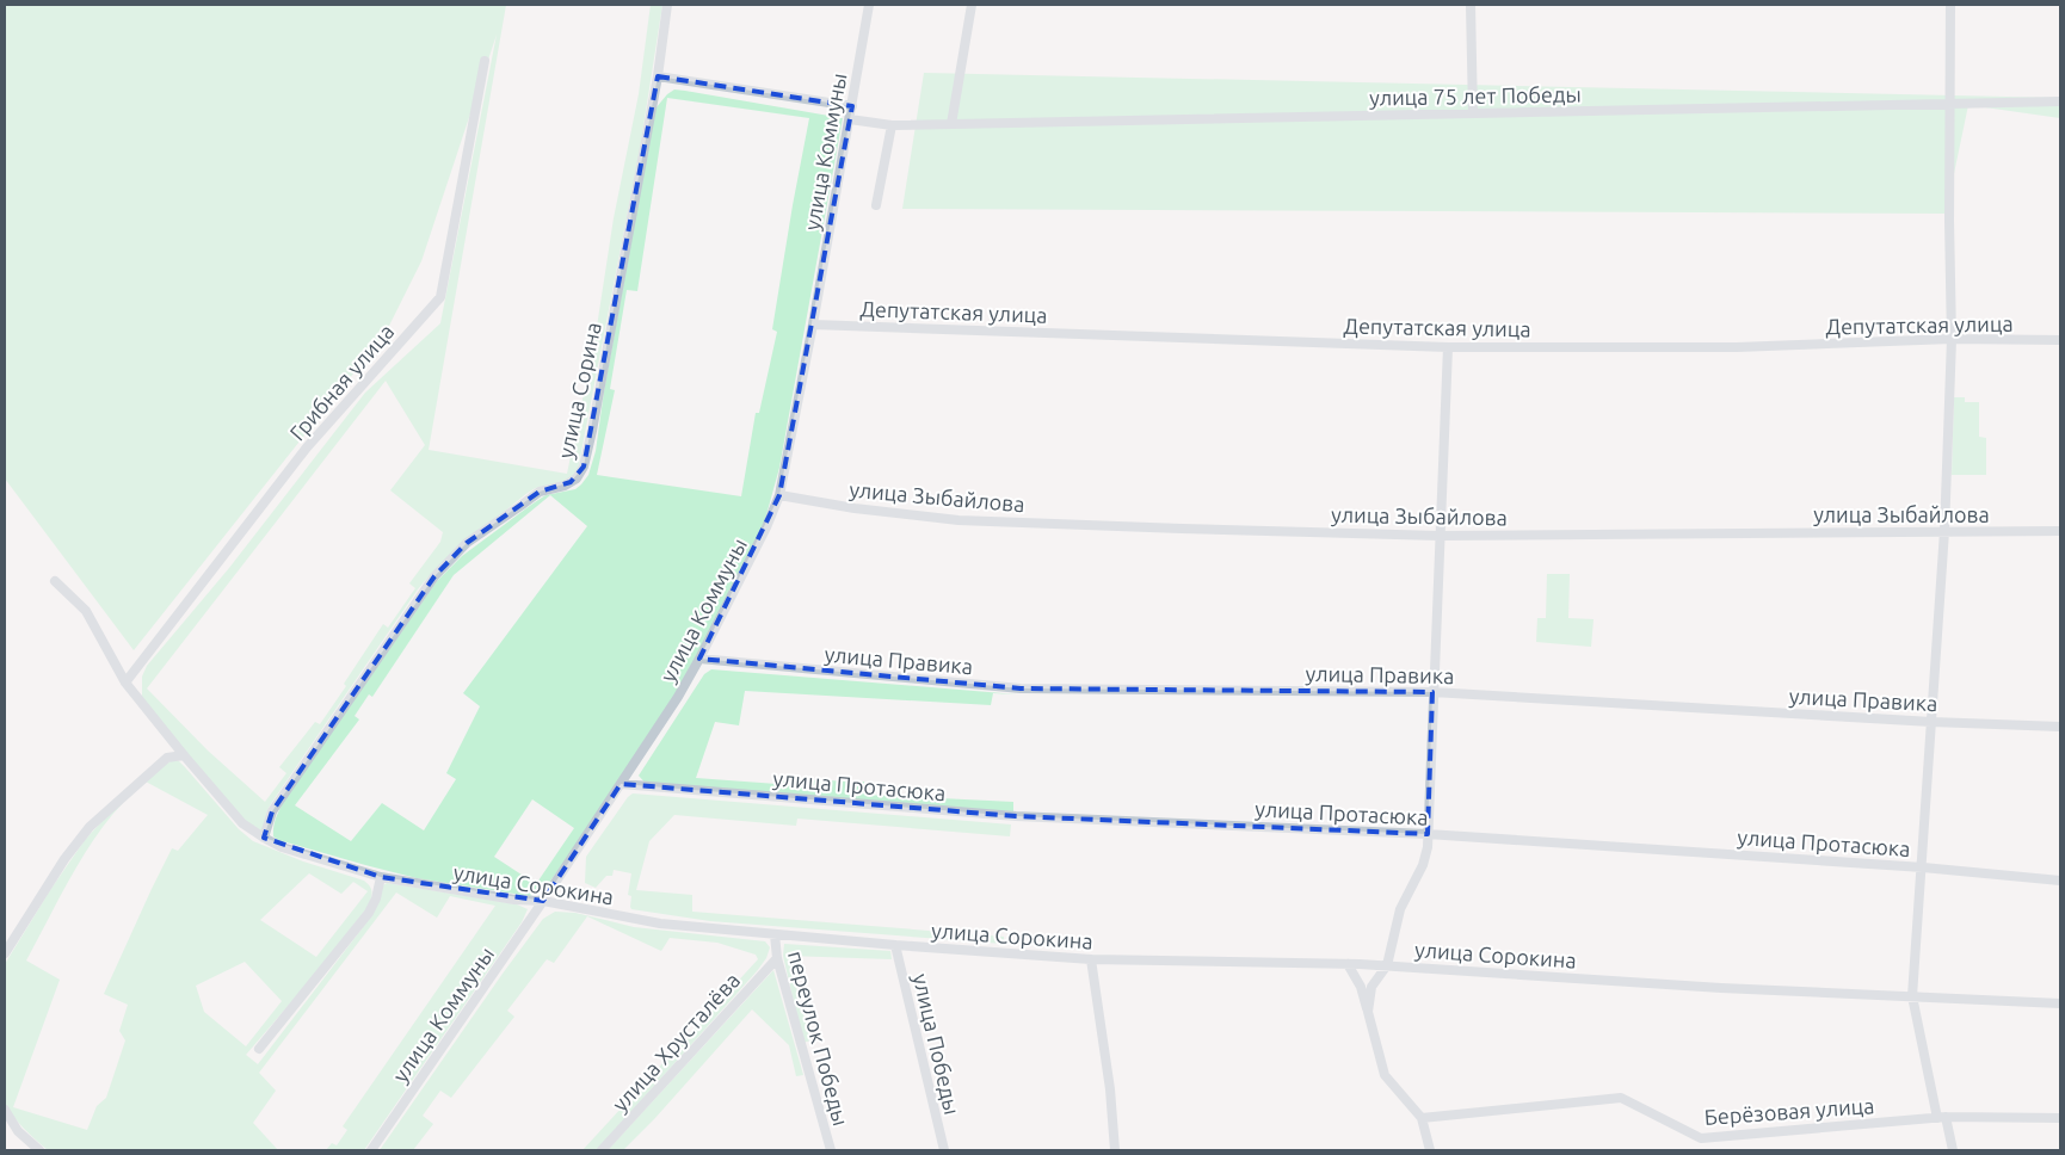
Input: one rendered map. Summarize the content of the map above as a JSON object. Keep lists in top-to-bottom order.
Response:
{
  "streets": {
    "street": [
      "улица 75 лет Победы",
      "улица Коммуны",
      "Депутатская улица",
      "Грибная улица",
      "улица Сорина",
      "улица Зыбайлова",
      "улица Правика",
      "улица Протасюка",
      "улица Сорокина",
      "переулок Победы",
      "улица Хрусталёва",
      "улица Победы",
      "Берёзовая улица"
    ]
  },
  "crossings": [
    ["улица 75 лет Победы", "улица Коммуны"],
    ["улица Коммуны", "Депутатская улица"],
    ["улица Коммуны", "улица Зыбайлова"],
    ["улица Коммуны", "улица Правика"],
    ["улица Коммуны", "улица Протасюка"],
    ["улица Коммуны", "улица Сорокина"],
    ["Грибная улица", "улица Сорокина"],
    ["улица Сорина", "улица Сорокина"],
    ["улица Сорокина", "переулок Победы"],
    ["улица Сорокина", "улица Победы"],
    ["переулок Победы", "улица Хрусталёва"]
  ]
}
